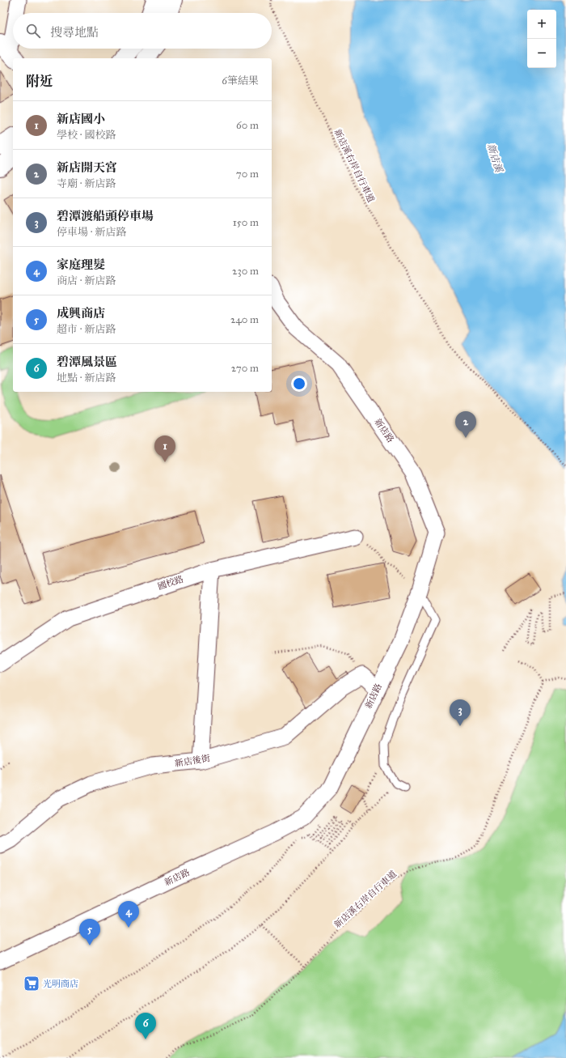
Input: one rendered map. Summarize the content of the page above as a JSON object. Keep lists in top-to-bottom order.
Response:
{
  "streets": {
    "street": ["新店路", "國校路", "新店後街"],
    "path": ["新店溪右岸自行車道"]
  },
  "water": ["新店溪"],
  "places": {
    "supermarket": ["光明商店"]
  },
  "page": {
    "map_buttons": ["+", "−"],
    "search": "搜尋地點",
    "heading": ["附近", "6筆結果"],
    "list": [
      {
        "mark": "1",
        "name": "新店國小",
        "note": "學校 · 國校路",
        "value": "60 m"
      },
      {
        "mark": "2",
        "name": "新店開天宮",
        "note": "寺廟 · 新店路",
        "value": "70 m"
      },
      {
        "mark": "3",
        "name": "碧潭渡船頭停車場",
        "note": "停車場 · 新店路",
        "value": "150 m"
      },
      {
        "mark": "4",
        "name": "家庭理髮",
        "note": "商店 · 新店路",
        "value": "230 m"
      },
      {
        "mark": "5",
        "name": "成興商店",
        "note": "超市 · 新店路",
        "value": "240 m"
      },
      {
        "mark": "6",
        "name": "碧潭風景區",
        "note": "地點 · 新店路",
        "value": "270 m"
      }
    ],
    "pins": [
      "2",
      "1",
      "3",
      "4",
      "5",
      "6"
    ]
  }
}
